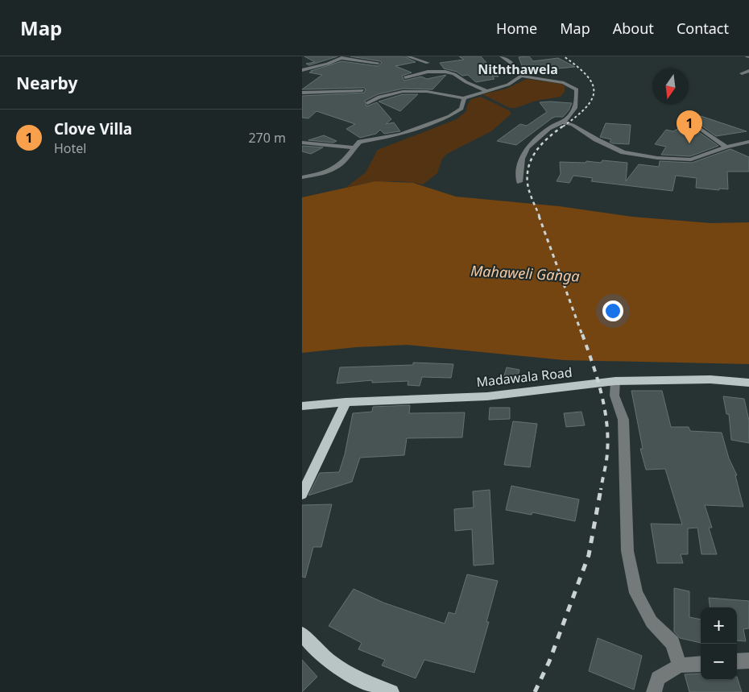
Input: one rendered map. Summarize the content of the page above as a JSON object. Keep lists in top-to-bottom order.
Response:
{
  "streets": {
    "main road": ["Madawala Road"]
  },
  "districts": ["Niththawela"],
  "water": ["Mahaweli Ganga"],
  "north": "bottom",
  "page": {
    "header": "Map",
    "nav": [
      "Home",
      "Map",
      "About",
      "Contact"
    ],
    "heading": "Nearby",
    "list": [
      {
        "mark": "1",
        "name": "Clove Villa",
        "note": "Hotel",
        "value": "270 m"
      }
    ],
    "pins": "1",
    "map_buttons": ["+", "−"]
  }
}
